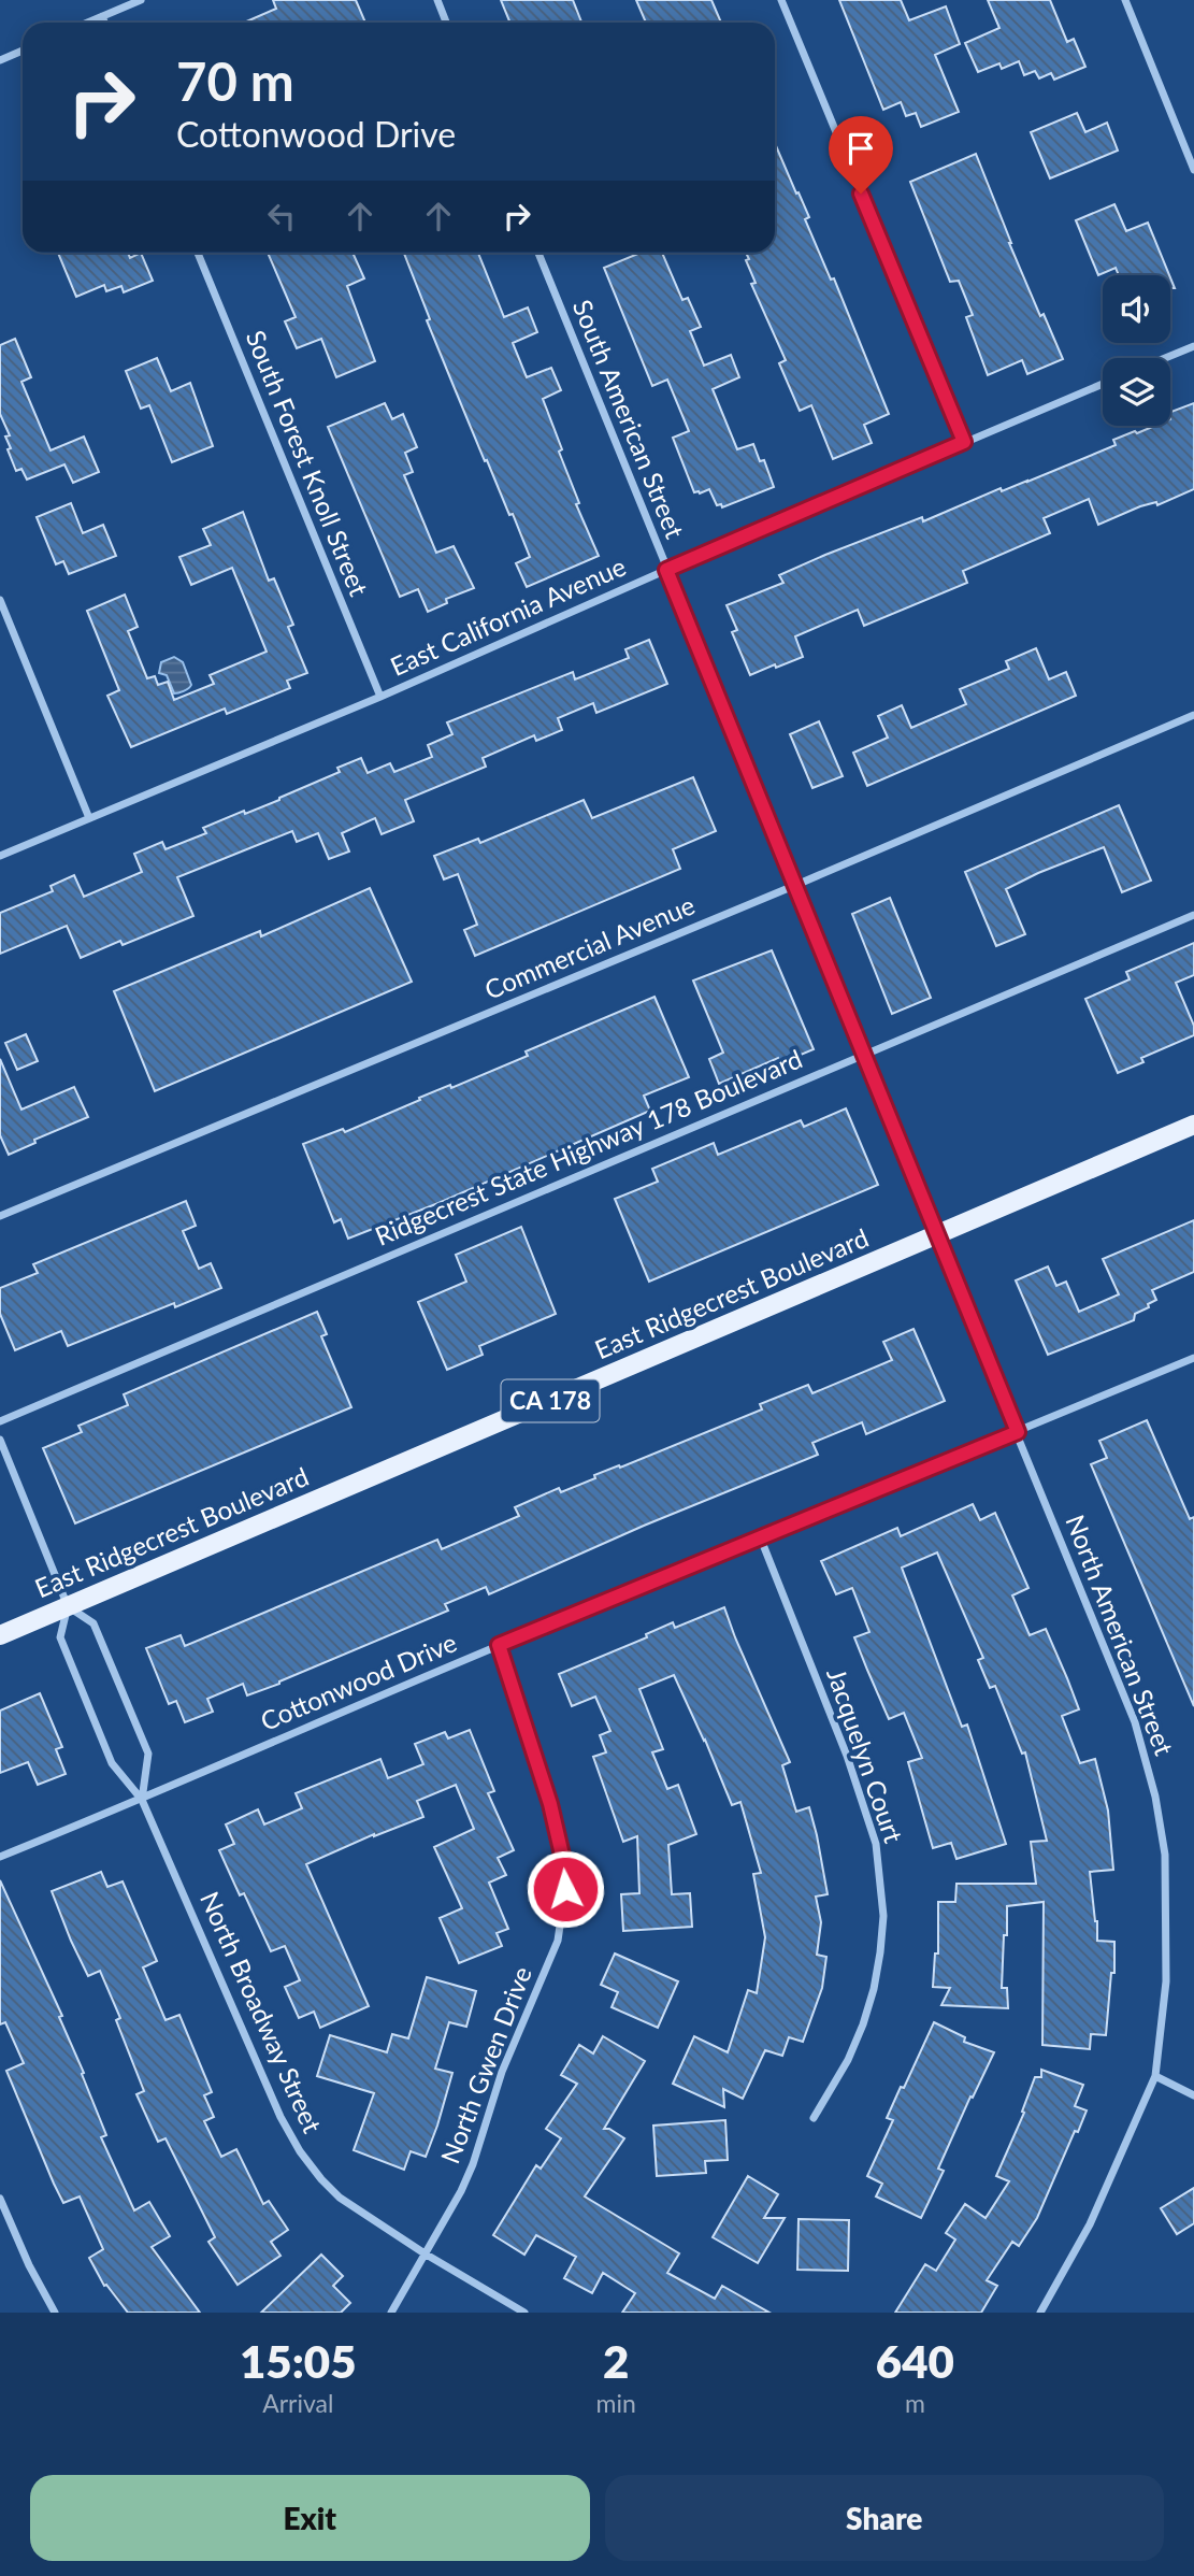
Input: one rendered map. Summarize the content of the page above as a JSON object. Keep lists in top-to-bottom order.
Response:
{
  "streets": {
    "main road": ["East Ridgecrest Boulevard", "CA 178"],
    "street": [
      "South American Street",
      "South Forest Knoll Street",
      "East California Avenue",
      "Commercial Avenue",
      "Ridgecrest State Highway 178 Boulevard",
      "North American Street",
      "Cottonwood Drive",
      "Jacquelyn Court",
      "North Broadway Street",
      "North Gwen Drive"
    ]
  },
  "crossings": [
    ["South American Street", "East California Avenue"],
    ["South American Street", "Commercial Avenue"],
    ["South American Street", "Ridgecrest State Highway 178 Boulevard"],
    ["South American Street", "East Ridgecrest Boulevard"],
    ["South American Street", "North American Street"],
    ["South Forest Knoll Street", "East California Avenue"],
    ["East Ridgecrest Boulevard", "North American Street"],
    ["East Ridgecrest Boulevard", "North Broadway Street"],
    ["North American Street", "Cottonwood Drive"],
    ["Cottonwood Drive", "Jacquelyn Court"],
    ["Cottonwood Drive", "North Broadway Street"],
    ["Cottonwood Drive", "North Gwen Drive"],
    ["North Broadway Street", "North Gwen Drive"]
  ],
  "page": {
    "turn": ["70 m", "Cottonwood Drive"],
    "eta": [
      "15:05",
      "Arrival",
      "2",
      "min",
      "640",
      "m"
    ],
    "buttons": ["Exit", "Share"]
  }
}
